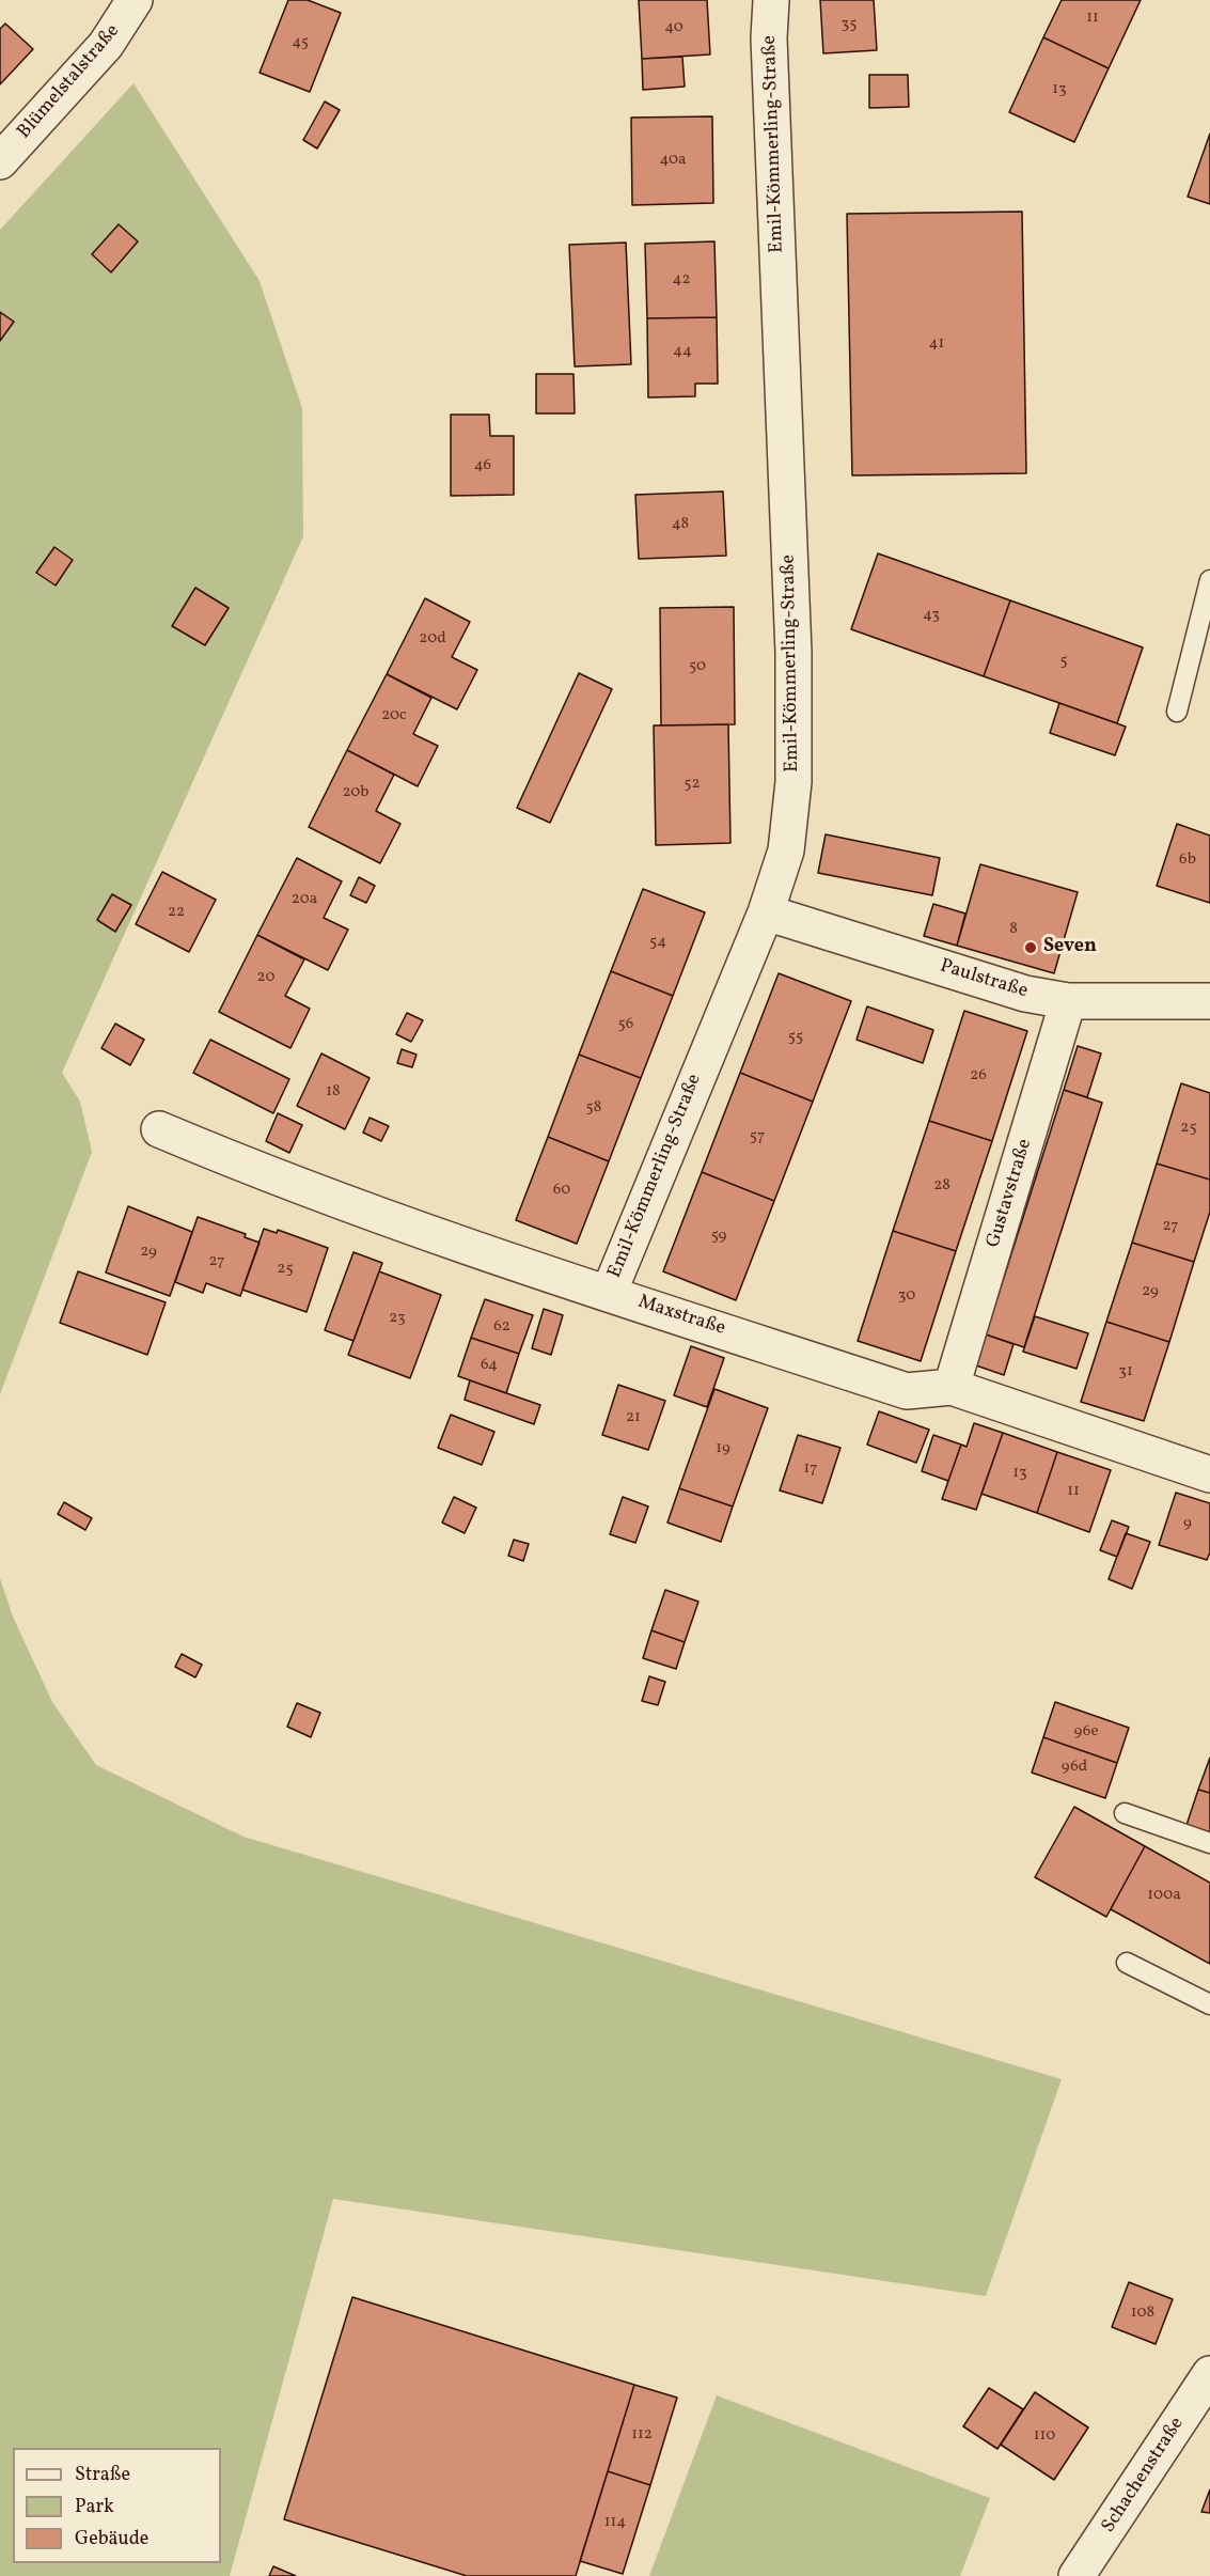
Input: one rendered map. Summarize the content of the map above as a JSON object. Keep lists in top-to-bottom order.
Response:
{
  "streets": {
    "street": [
      "Blümelstalstraße",
      "Emil-Kömmerling-Straße",
      "Paulstraße",
      "Gustavstraße",
      "Maxstraße",
      "Schachenstraße"
    ]
  },
  "crossings": [
    ["Emil-Kömmerling-Straße", "Paulstraße"],
    ["Emil-Kömmerling-Straße", "Maxstraße"],
    ["Paulstraße", "Gustavstraße"],
    ["Gustavstraße", "Maxstraße"]
  ],
  "places": ["Seven"],
  "house_numbers": [
    "11",
    "35",
    "40",
    "45",
    "13",
    "40a",
    "42",
    "41",
    "44",
    "46",
    "48",
    "43",
    "20d",
    "5",
    "50",
    "20c",
    "52",
    "20b",
    "6b",
    "20a",
    "22",
    "8",
    "54",
    "20",
    "56",
    "55",
    "26",
    "18",
    "58",
    "25",
    "57",
    "28",
    "60",
    "27",
    "59",
    "29",
    "27",
    "25",
    "29",
    "30",
    "23",
    "62",
    "64",
    "31",
    "21",
    "19",
    "17",
    "13",
    "11",
    "9",
    "96e",
    "96d",
    "100a",
    "108",
    "112",
    "110",
    "114"
  ],
  "legend": ["Straße", "Park", "Gebäude"]
}
